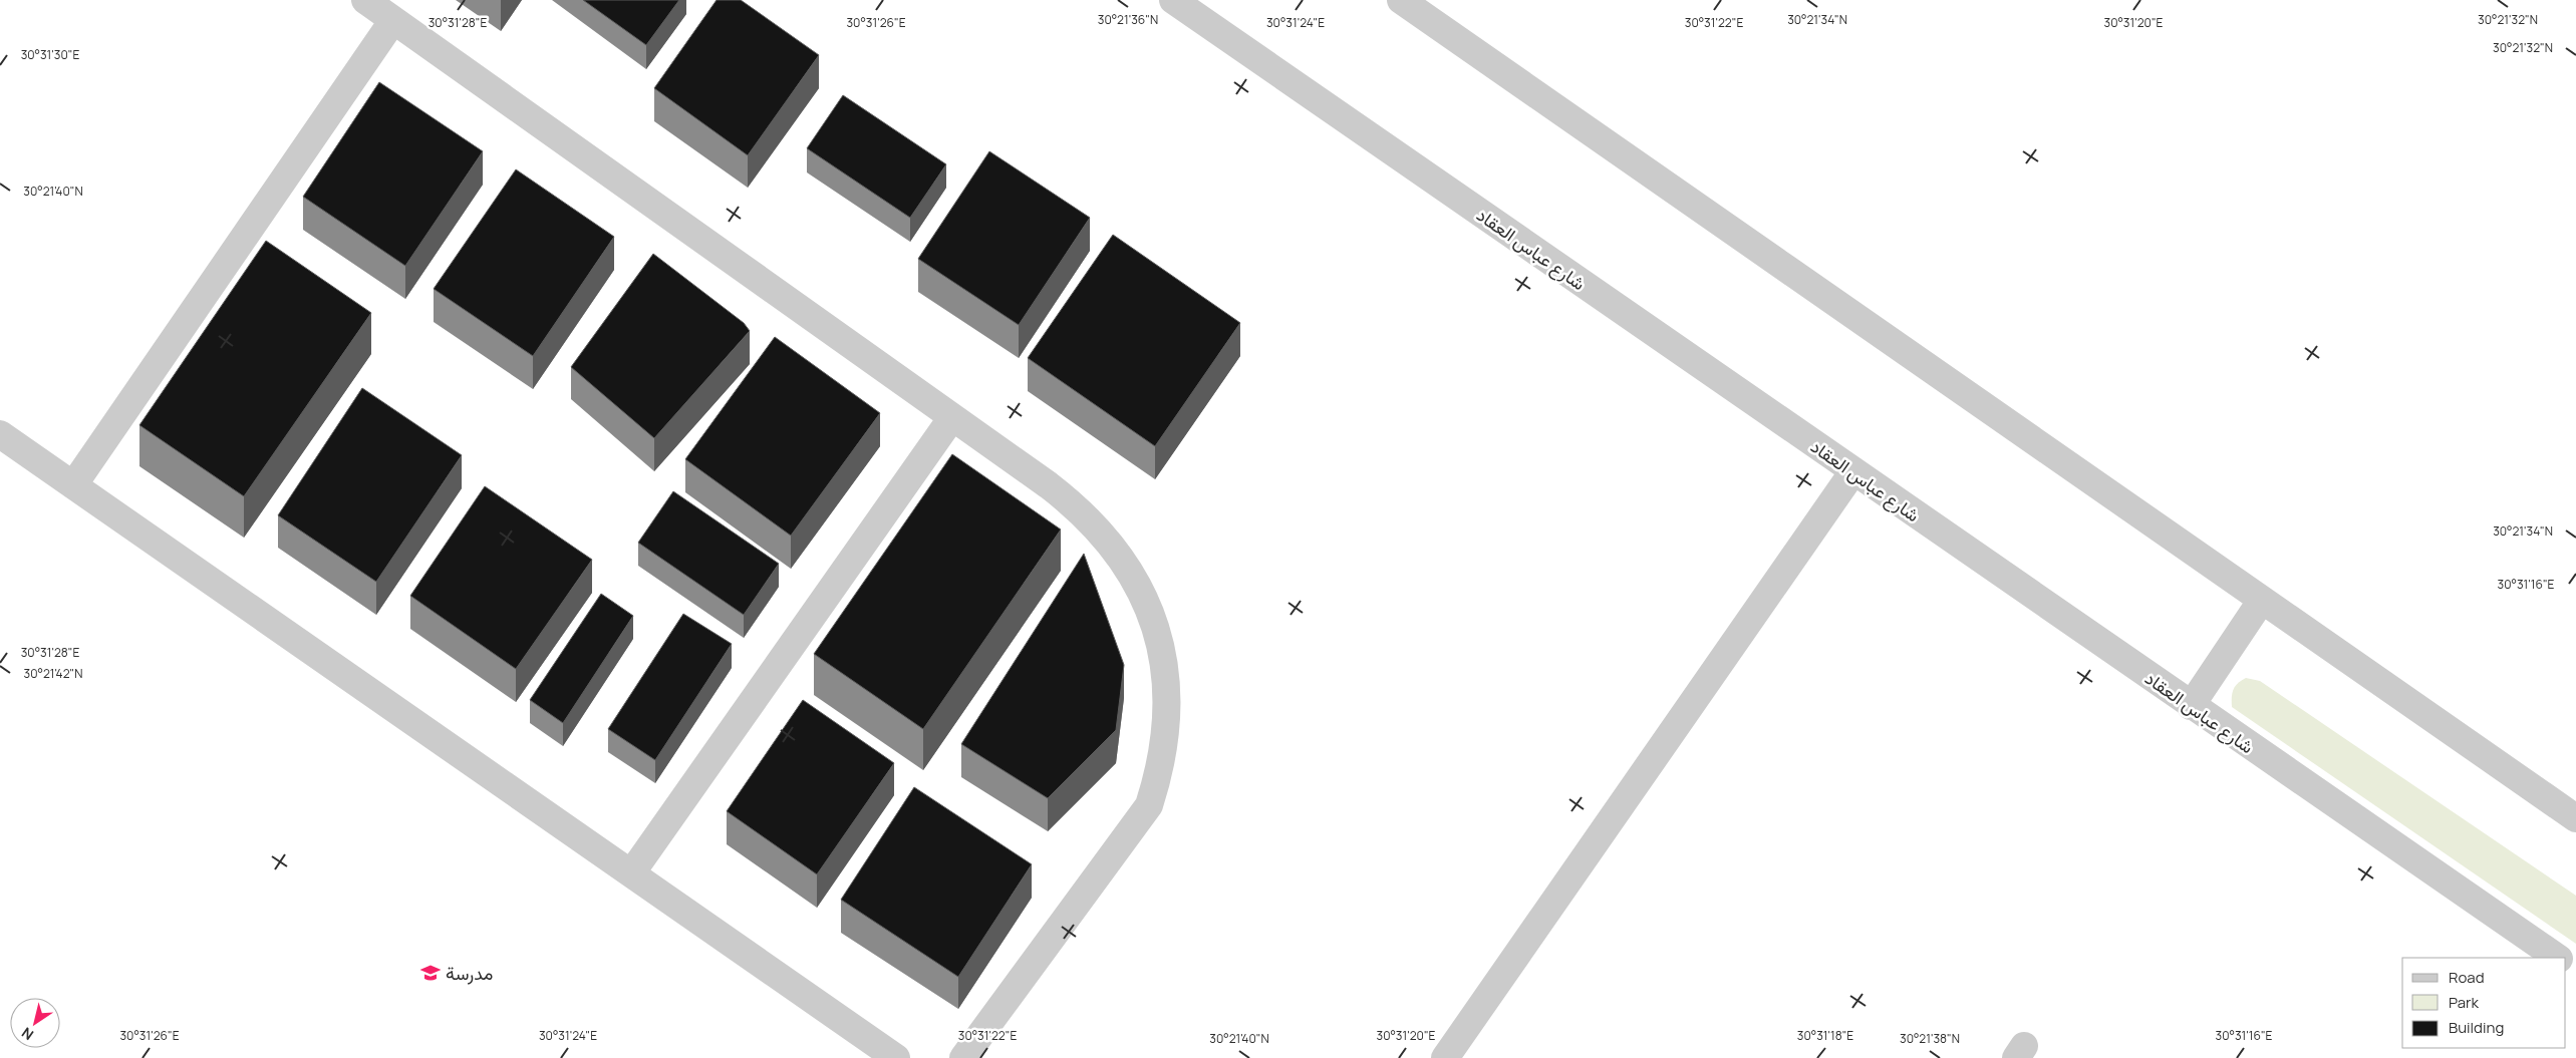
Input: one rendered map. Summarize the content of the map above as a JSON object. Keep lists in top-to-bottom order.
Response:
{
  "streets": {
    "street": ["شارع عباس العقاد"]
  },
  "places": {
    "school or university": ["مدرسة"]
  },
  "legend": ["Road", "Park", "Building"],
  "north": "bottom left",
  "coordinates": [
    "30°21'32\"N",
    "30°21'34\"N",
    "30°21'36\"N",
    "30°31'28\"E",
    "30°31'26\"E",
    "30°31'24\"E",
    "30°31'22\"E",
    "30°31'20\"E",
    "30°31'30\"E",
    "30°21'40\"N",
    "30°31'16\"E",
    "30°21'42\"N",
    "30°31'18\"E",
    "30°21'38\"N"
  ]
}
